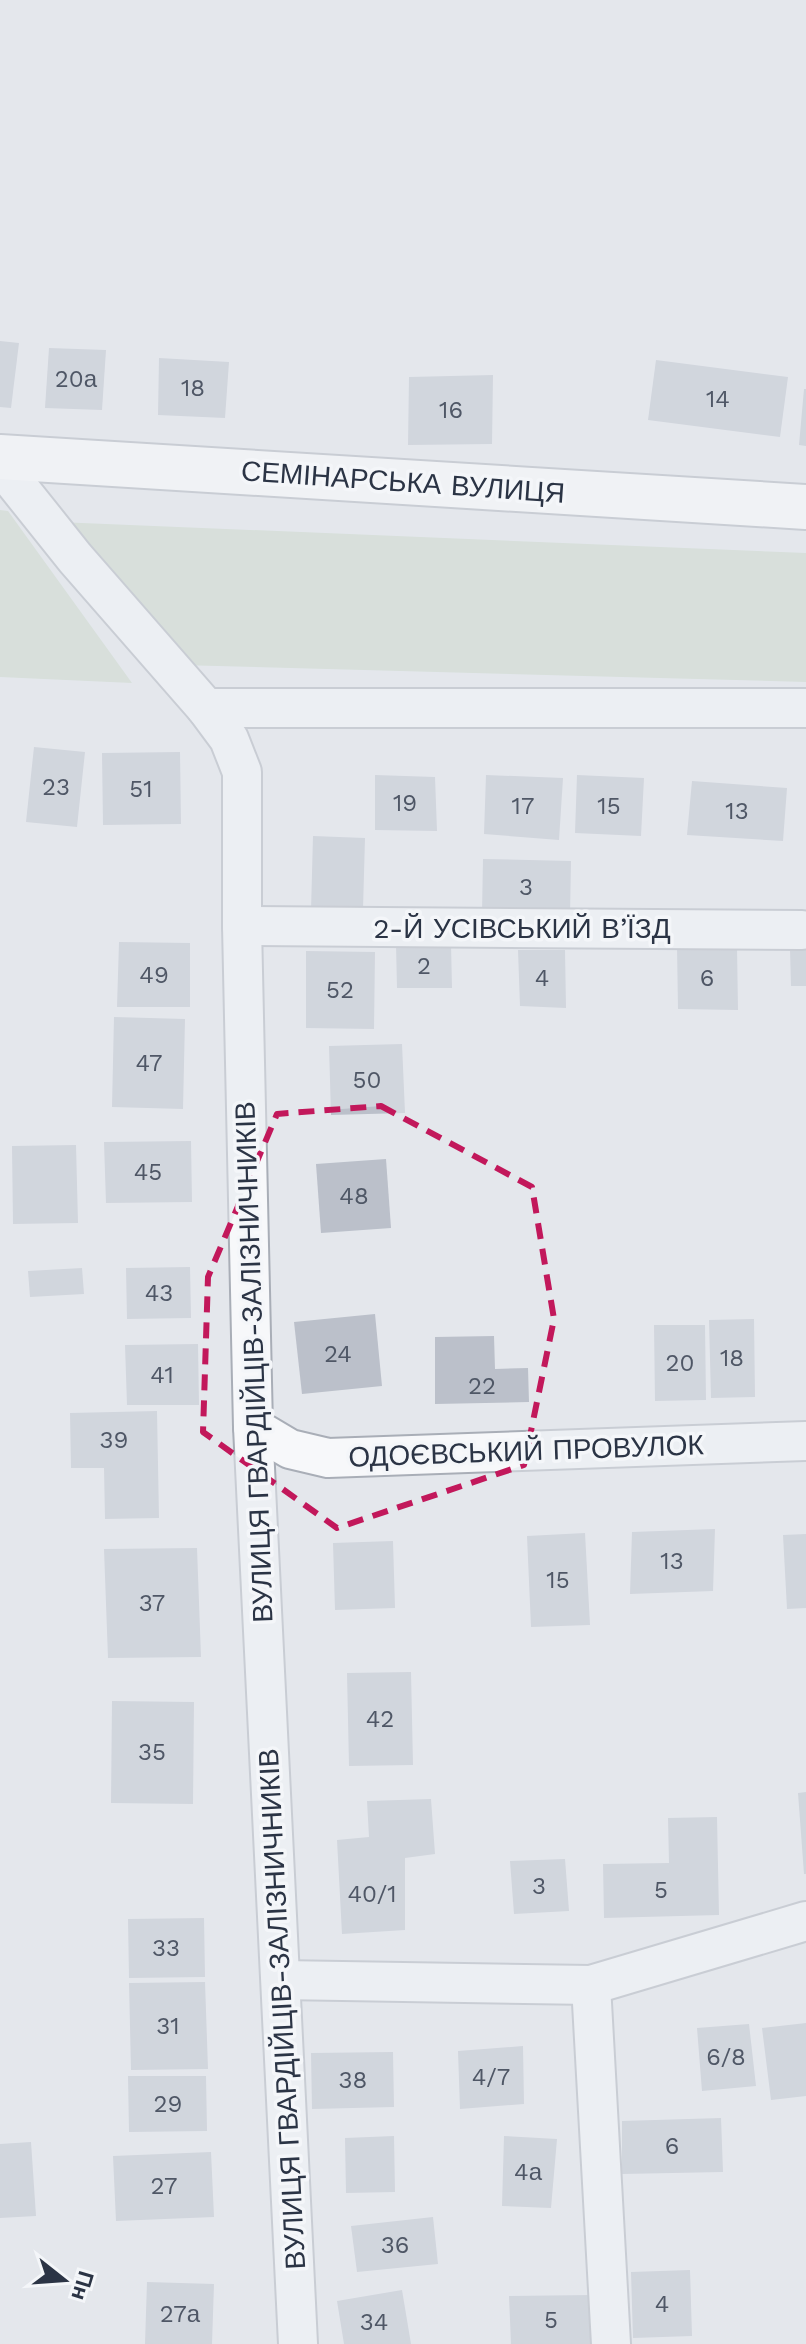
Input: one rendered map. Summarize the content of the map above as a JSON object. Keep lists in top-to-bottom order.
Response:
{
  "streets": {
    "main road": ["СЕМІНАРСЬКА ВУЛИЦЯ"],
    "street": ["2-Й УСІВСЬКИЙ В’ЇЗД", "ВУЛИЦЯ ГВАРДІЙЦІВ-ЗАЛІЗНИЧНИКІВ", "ОДОЄВСЬКИЙ ПРОВУЛОК"]
  },
  "crossings": [
    ["2-Й УСІВСЬКИЙ В’ЇЗД", "ВУЛИЦЯ ГВАРДІЙЦІВ-ЗАЛІЗНИЧНИКІВ"],
    ["ВУЛИЦЯ ГВАРДІЙЦІВ-ЗАЛІЗНИЧНИКІВ", "ОДОЄВСЬКИЙ ПРОВУЛОК"]
  ],
  "house_numbers": [
    "20а",
    "18",
    "14",
    "16",
    "23",
    "51",
    "19",
    "17",
    "15",
    "13",
    "3",
    "2",
    "49",
    "4",
    "6",
    "52",
    "47",
    "50",
    "45",
    "48",
    "43",
    "24",
    "18",
    "20",
    "41",
    "22",
    "39",
    "13",
    "15",
    "37",
    "42",
    "35",
    "3",
    "5",
    "40/1",
    "33",
    "31",
    "6/8",
    "4/7",
    "38",
    "29",
    "6",
    "4а",
    "27",
    "36",
    "4",
    "27а",
    "5",
    "34"
  ],
  "north": "right"
}
